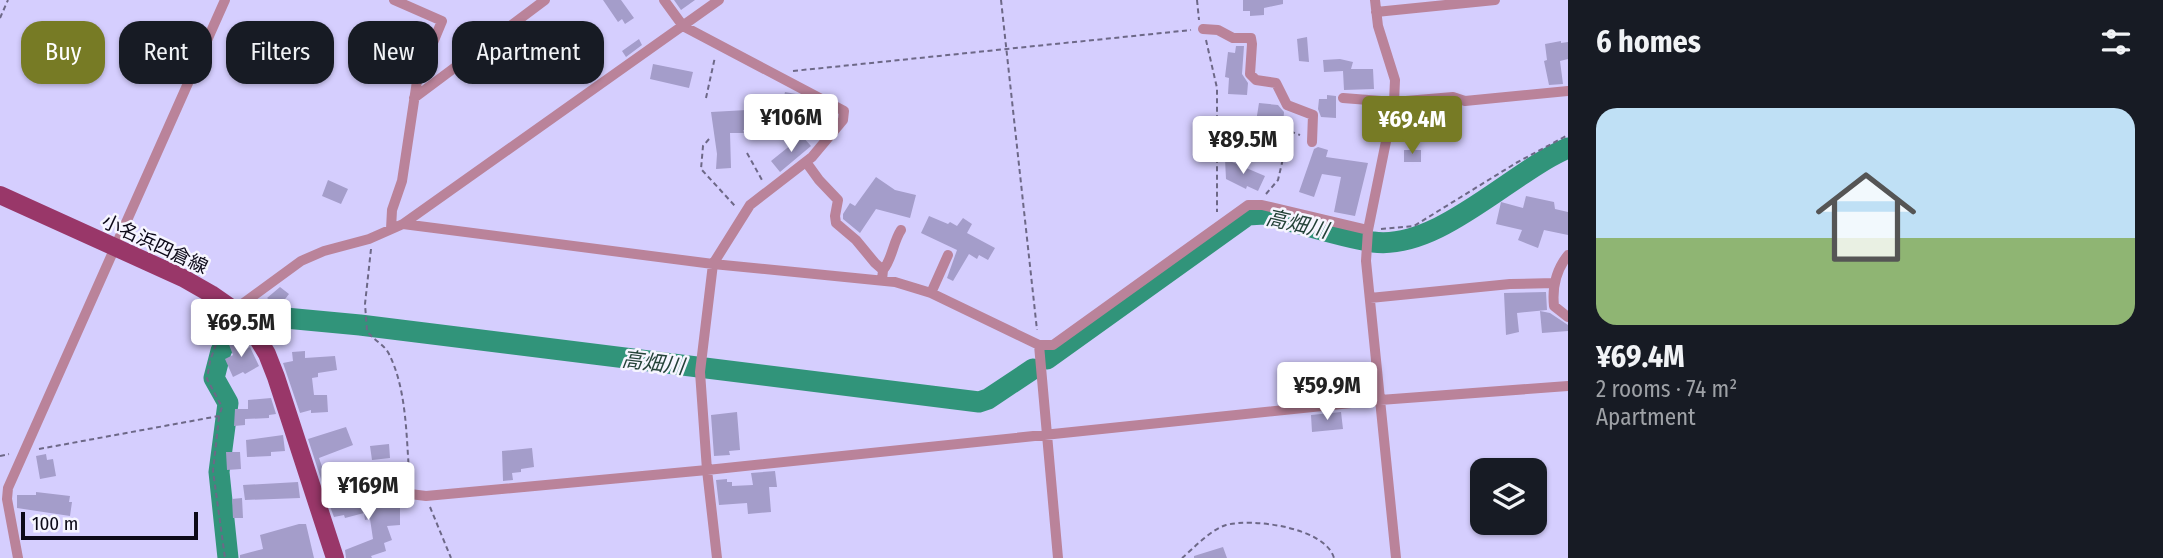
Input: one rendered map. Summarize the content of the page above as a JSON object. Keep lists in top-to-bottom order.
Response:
{
  "streets": {
    "main road": ["小名浜四倉線"]
  },
  "water": ["高畑川"],
  "scale_bar": "100 m",
  "page": {
    "heading": "6 homes",
    "chip": [
      "Buy",
      "Rent",
      "Filters",
      "New",
      "Apartment"
    ],
    "list": [
      {
        "name": "¥69.4M",
        "note": "2 rooms · 74 m² · Apartment"
      }
    ],
    "price": [
      "¥106M",
      "¥69.4M",
      "¥89.5M",
      "¥69.5M",
      "¥59.9M",
      "¥169M"
    ],
    "scale": "100 m"
  }
}
